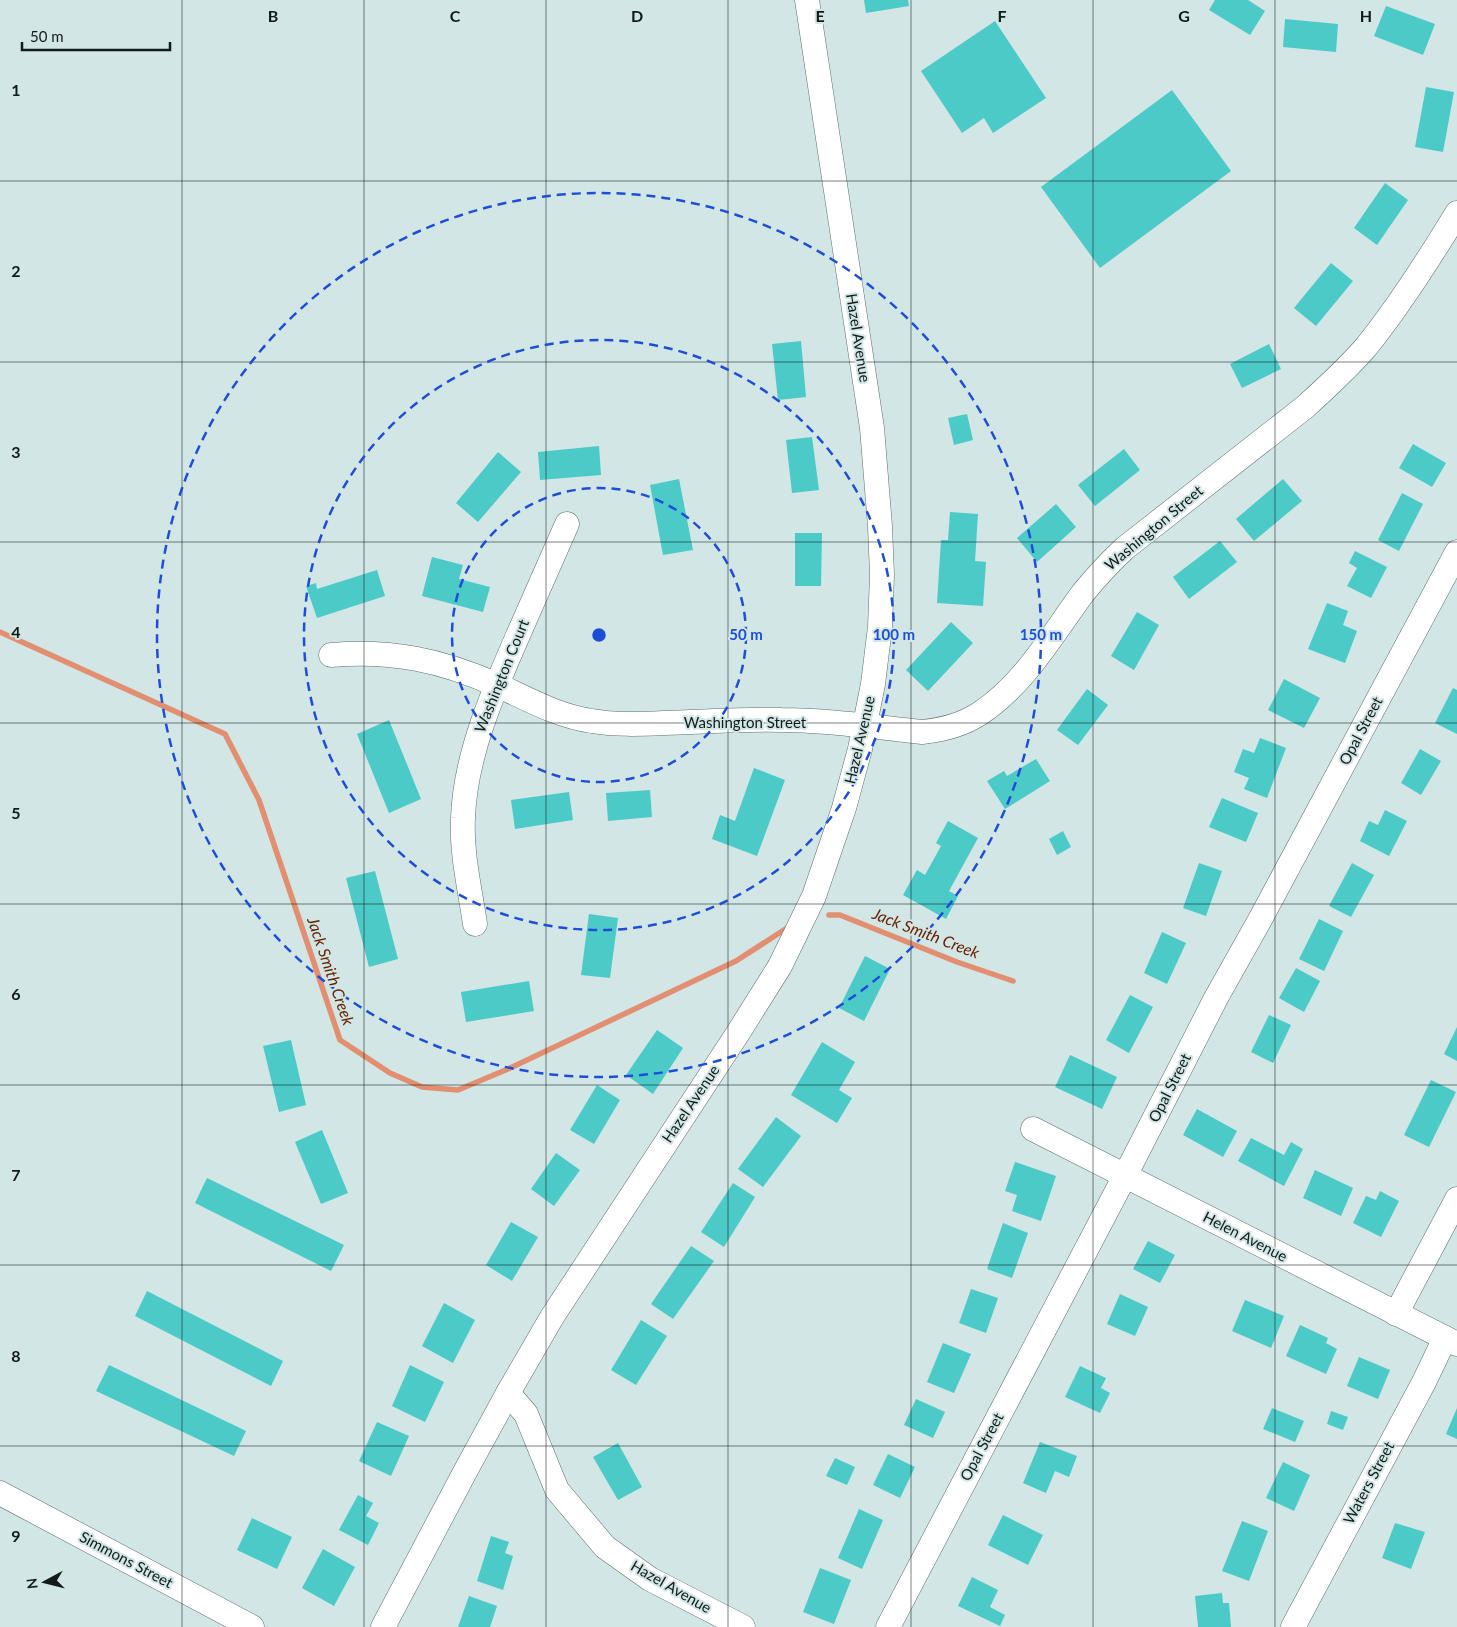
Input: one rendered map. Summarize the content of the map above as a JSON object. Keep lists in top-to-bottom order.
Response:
{
  "streets": {
    "street": [
      "Hazel Avenue",
      "Washington Street",
      "Washington Court",
      "Opal Street",
      "Helen Avenue",
      "Waters Street",
      "Simmons Street"
    ]
  },
  "crossings": [
    ["Hazel Avenue", "Washington Street"],
    ["Washington Street", "Washington Court"],
    ["Opal Street", "Helen Avenue"],
    ["Helen Avenue", "Waters Street"]
  ],
  "water": ["Jack Smith Creek"],
  "scale_bar": "50 m",
  "north": "left",
  "grid": {
    "columns": [
      "B",
      "C",
      "D",
      "E",
      "F",
      "G",
      "H"
    ],
    "rows": [
      "1",
      "2",
      "3",
      "4",
      "5",
      "6",
      "7",
      "8",
      "9"
    ]
  },
  "rings": ["50 m", "100 m", "150 m"]
}
